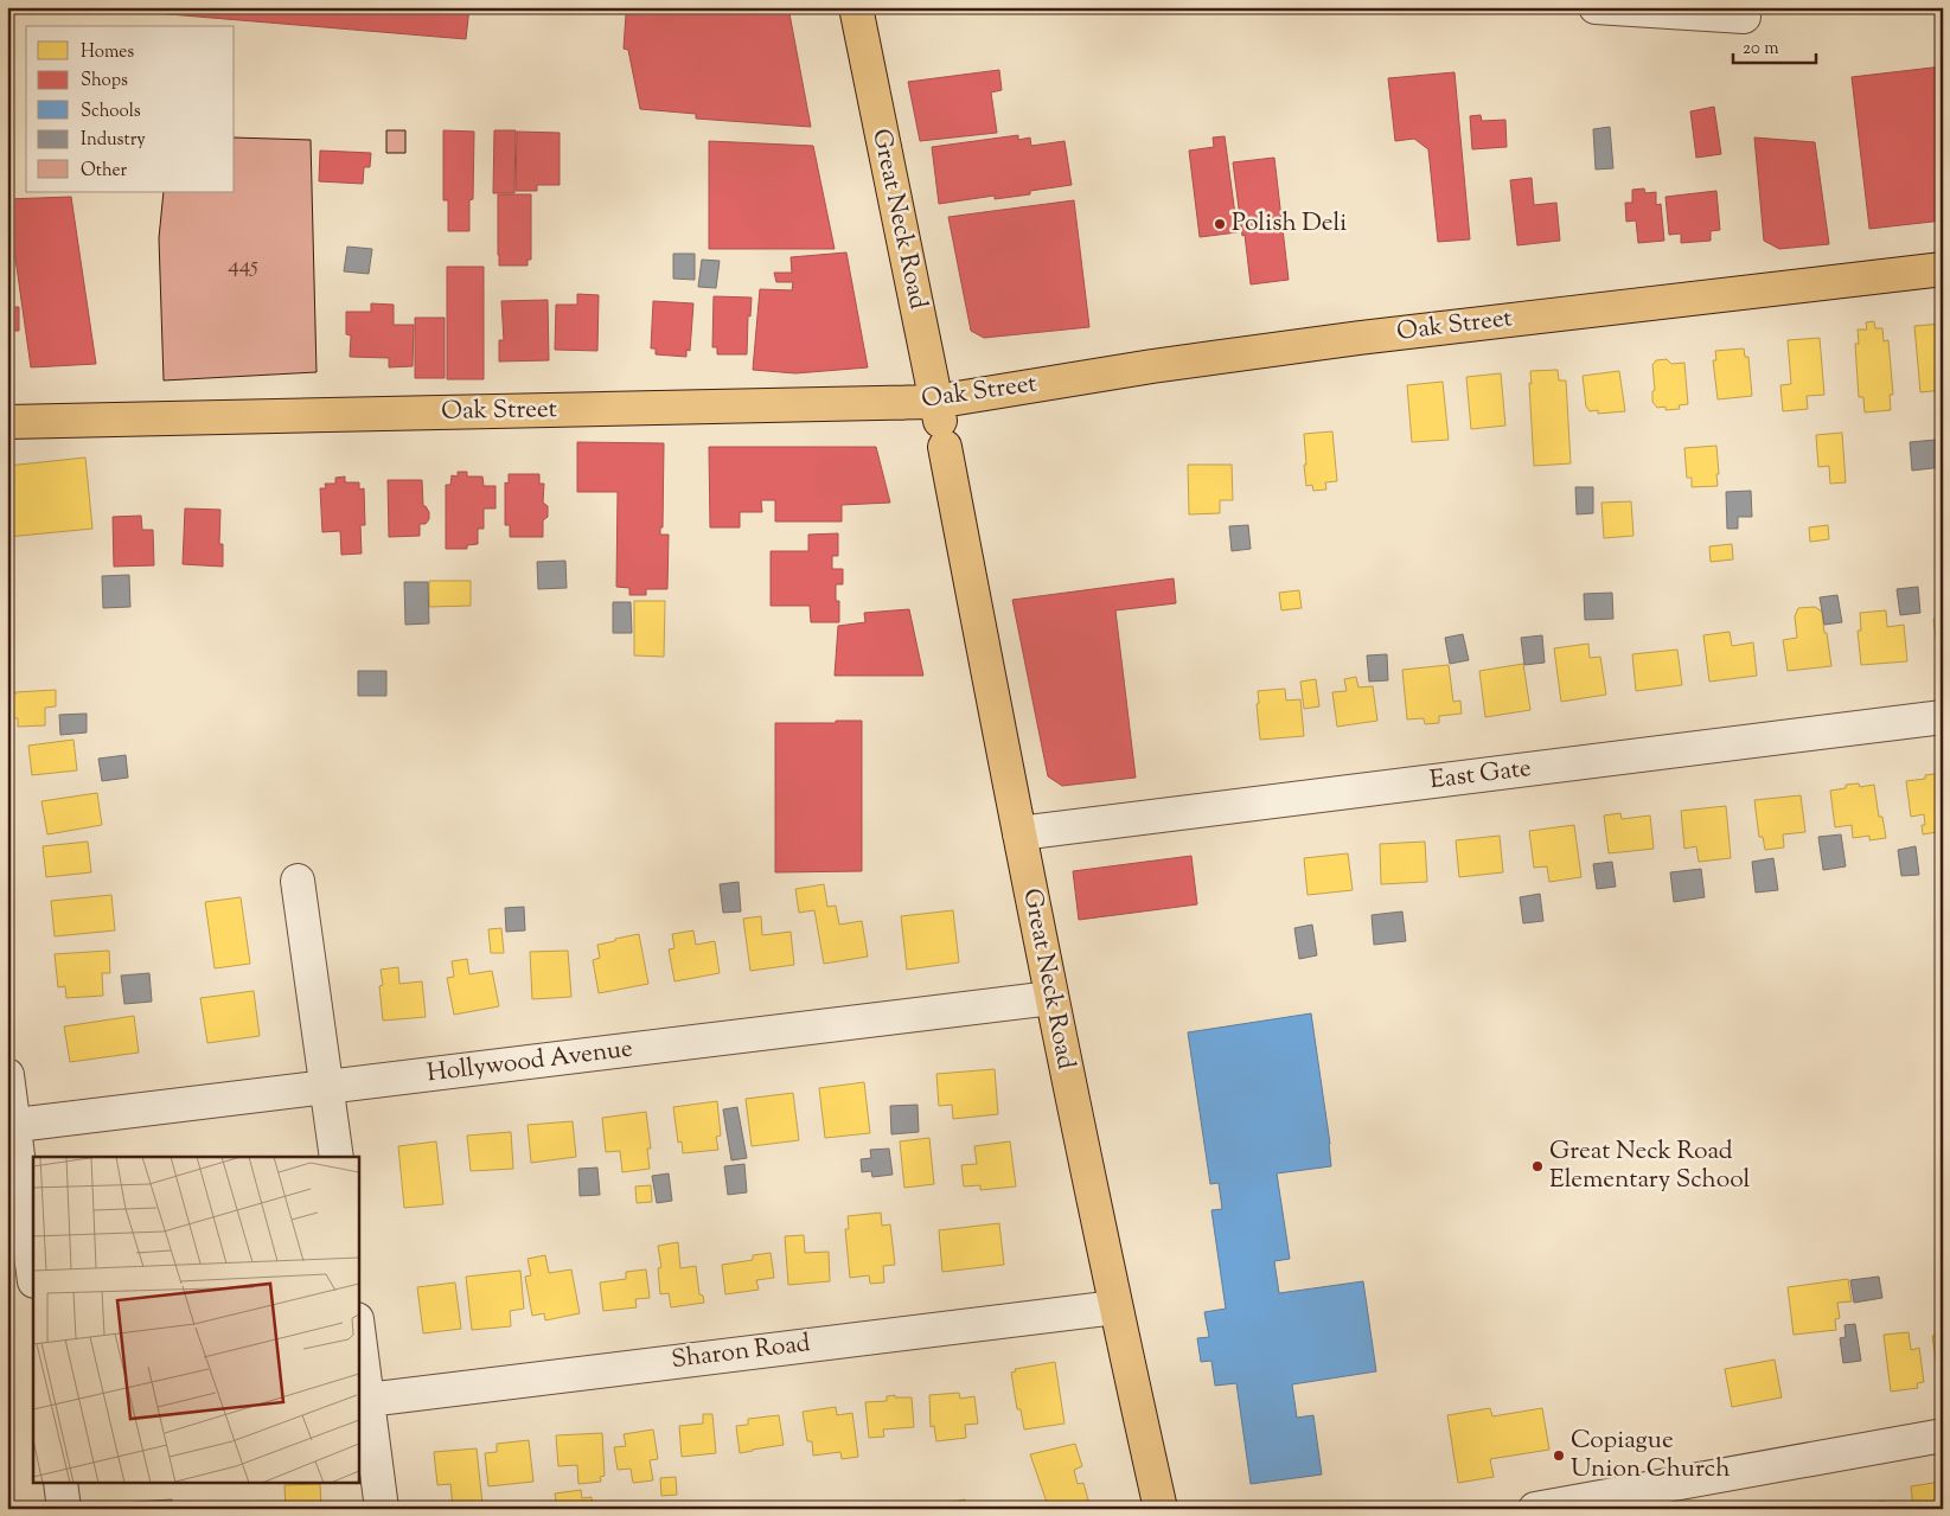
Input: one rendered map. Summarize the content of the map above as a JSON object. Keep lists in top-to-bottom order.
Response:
{
  "streets": {
    "main road": ["Great Neck Road", "Oak Street"],
    "street": ["East Gate", "Hollywood Avenue", "Sharon Road"]
  },
  "crossings": [
    ["Great Neck Road", "Oak Street"],
    ["Great Neck Road", "East Gate"],
    ["Great Neck Road", "Hollywood Avenue"],
    ["Great Neck Road", "Sharon Road"]
  ],
  "places": ["Polish Deli", "Great Neck Road Elementary School", "Copiague Union Church"],
  "house_numbers": ["445"],
  "legend": [
    "Homes",
    "Shops",
    "Schools",
    "Industry",
    "Other"
  ],
  "scale_bar": "20 m"
}
